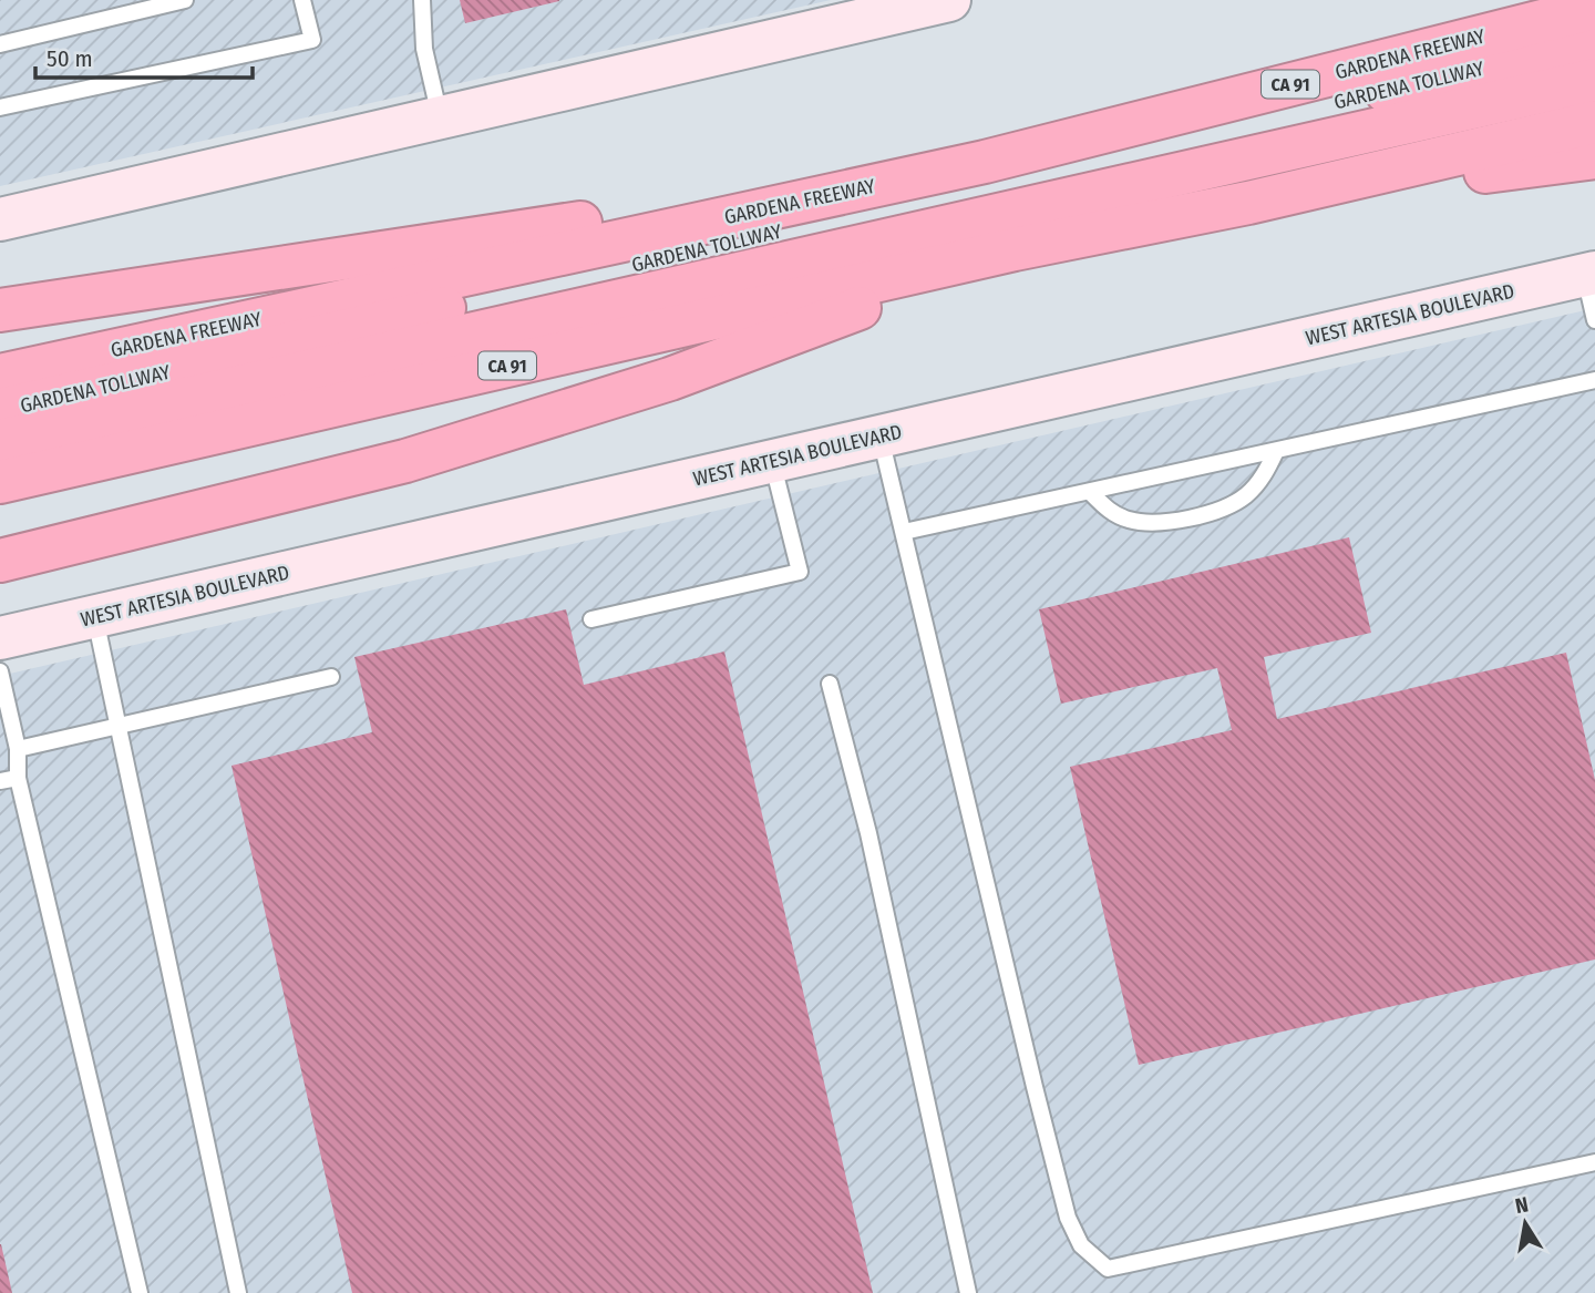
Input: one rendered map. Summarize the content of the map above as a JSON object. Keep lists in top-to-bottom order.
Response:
{
  "streets": {
    "highway": ["GARDENA FREEWAY", "CA 91", "GARDENA TOLLWAY"],
    "main road": ["WEST ARTESIA BOULEVARD"]
  },
  "scale_bar": "50 m",
  "north": "top"
}
